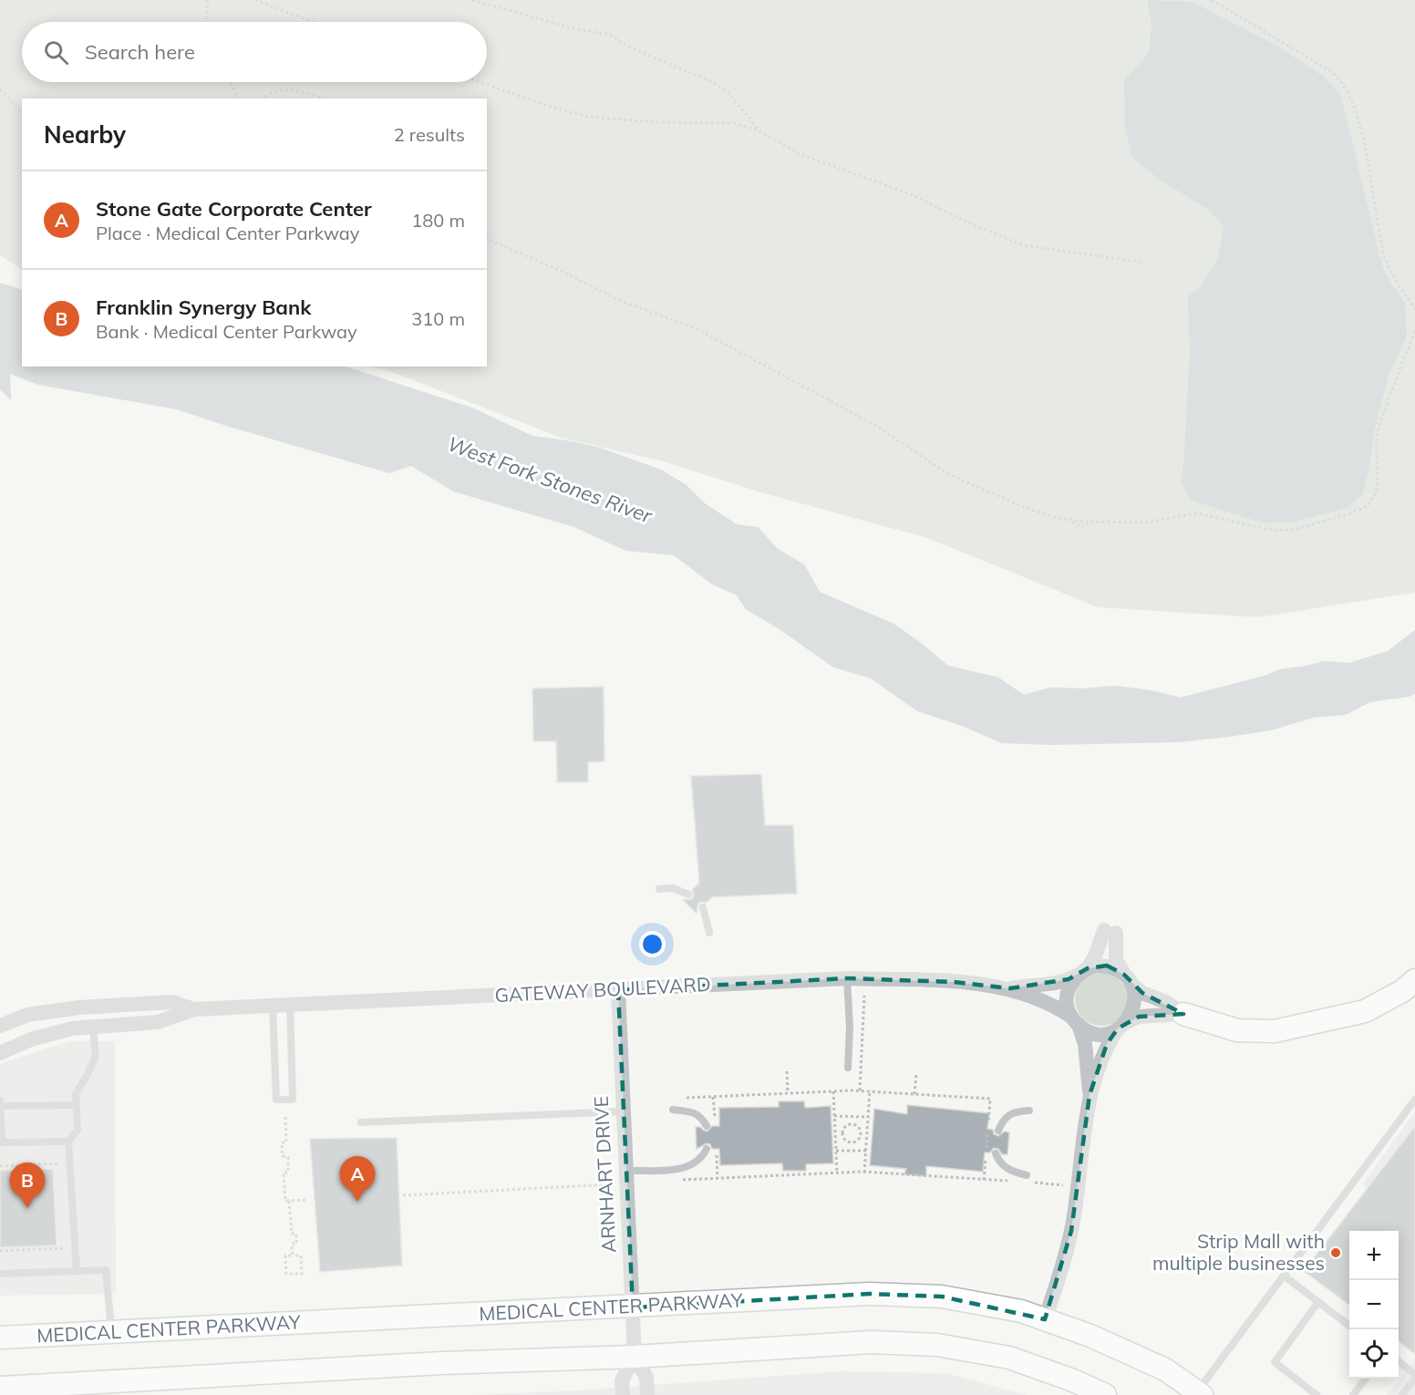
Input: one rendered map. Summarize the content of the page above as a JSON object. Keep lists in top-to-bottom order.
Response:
{
  "streets": {
    "main road": ["MEDICAL CENTER PARKWAY"],
    "street": ["GATEWAY BOULEVARD", "ARNHART DRIVE"]
  },
  "crossings": [
    ["GATEWAY BOULEVARD", "ARNHART DRIVE"],
    ["ARNHART DRIVE", "MEDICAL CENTER PARKWAY"]
  ],
  "water": ["West Fork Stones River"],
  "places": ["Strip Mall with multiple businesses"],
  "page": {
    "search": "Search here",
    "heading": ["Nearby", "2 results"],
    "list": [
      {
        "mark": "A",
        "name": "Stone Gate Corporate Center",
        "note": "Place · Medical Center Parkway",
        "value": "180 m"
      },
      {
        "mark": "B",
        "name": "Franklin Synergy Bank",
        "note": "Bank · Medical Center Parkway",
        "value": "310 m"
      }
    ],
    "pins": ["A", "B"],
    "map_buttons": ["+", "−"]
  }
}
